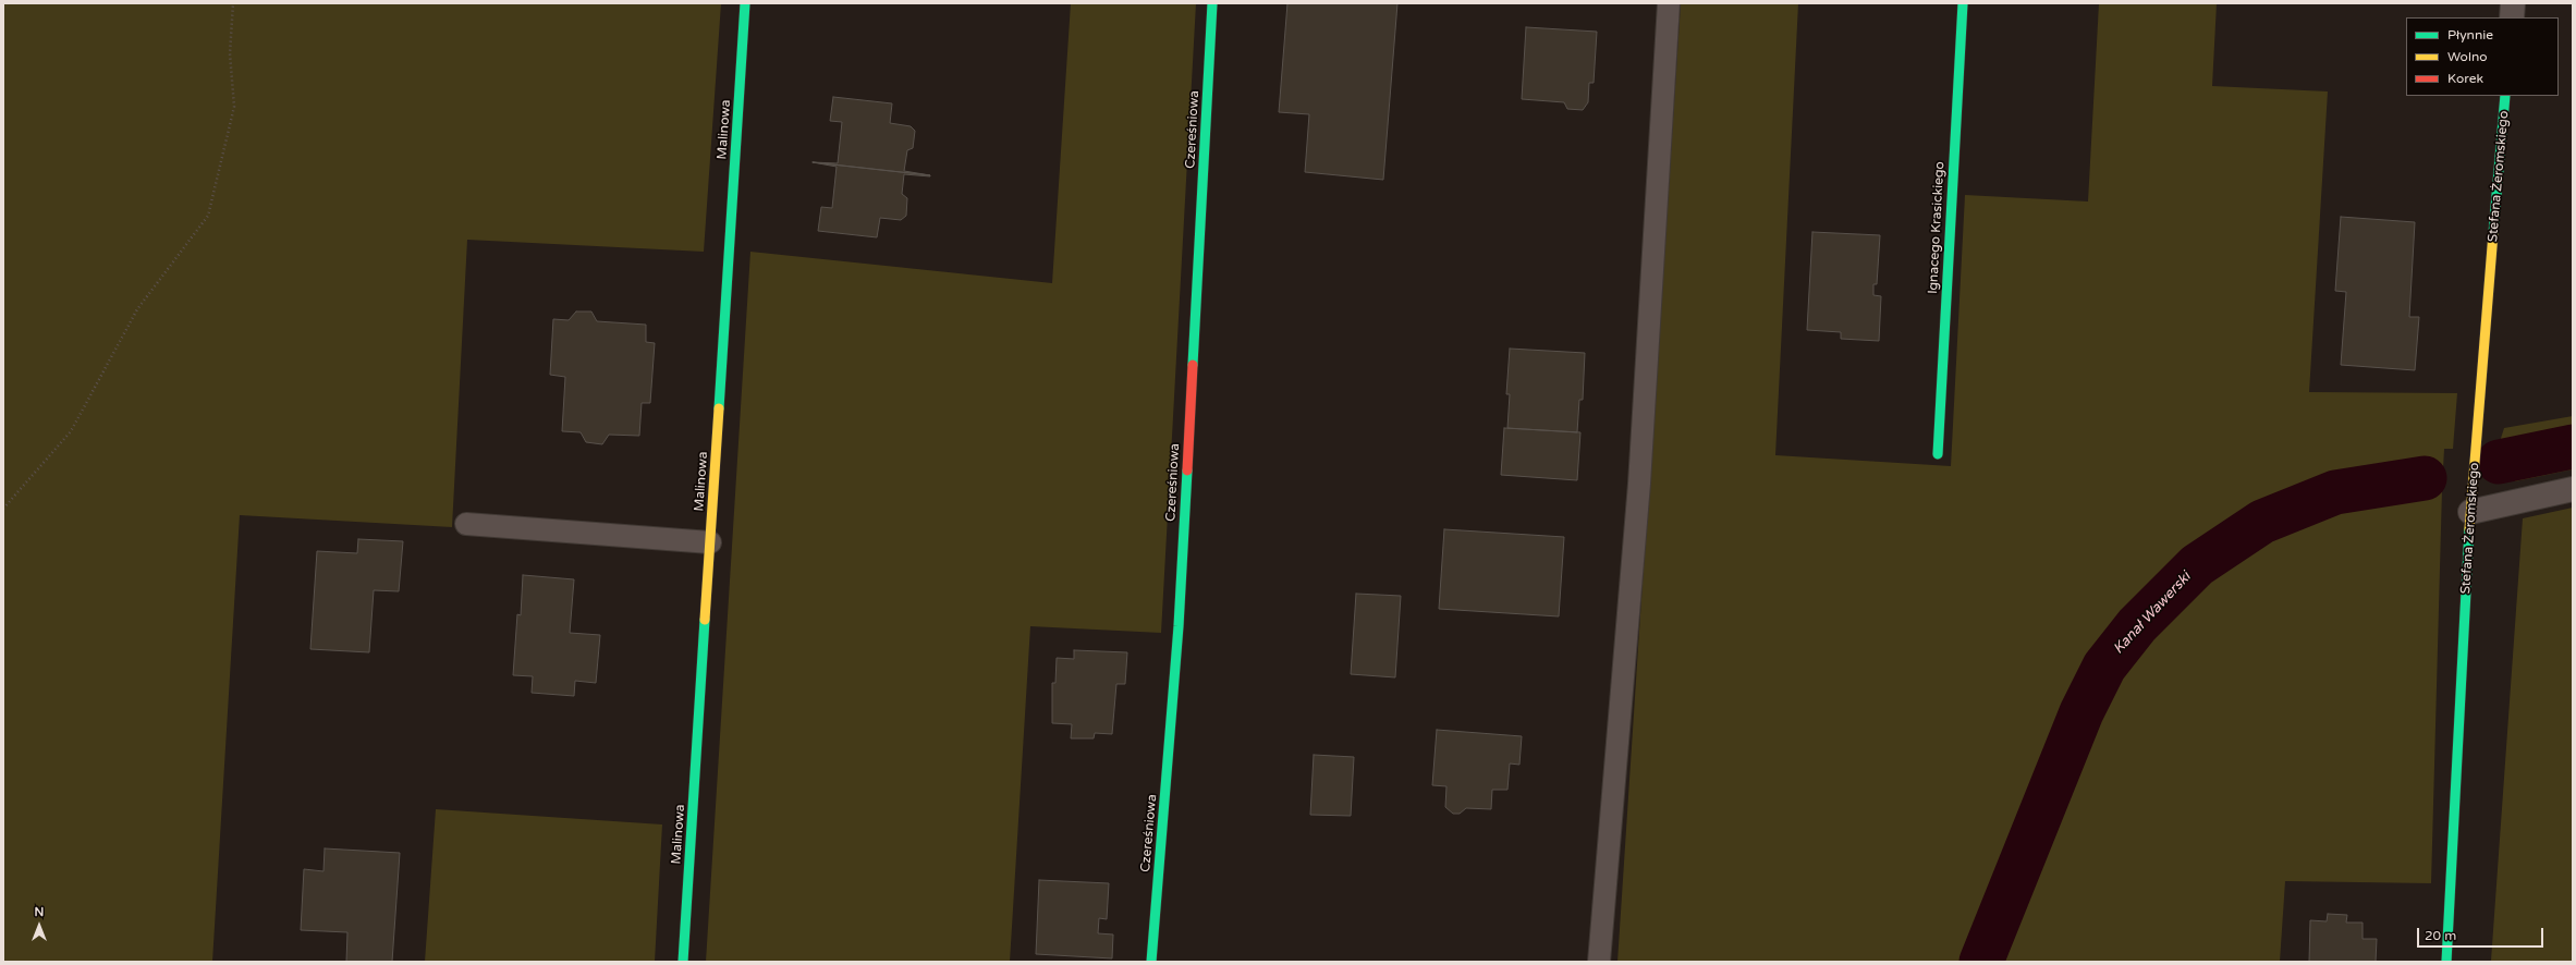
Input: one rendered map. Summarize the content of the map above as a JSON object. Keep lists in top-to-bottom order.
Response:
{
  "streets": {
    "street": [
      "Malinowa",
      "Czereśniowa",
      "Stefana Żeromskiego",
      "Ignacego Krasickiego"
    ]
  },
  "water": ["Kanał Wawerski"],
  "legend": ["Płynnie", "Wolno", "Korek"],
  "scale_bar": "20 m",
  "north": "top"
}
